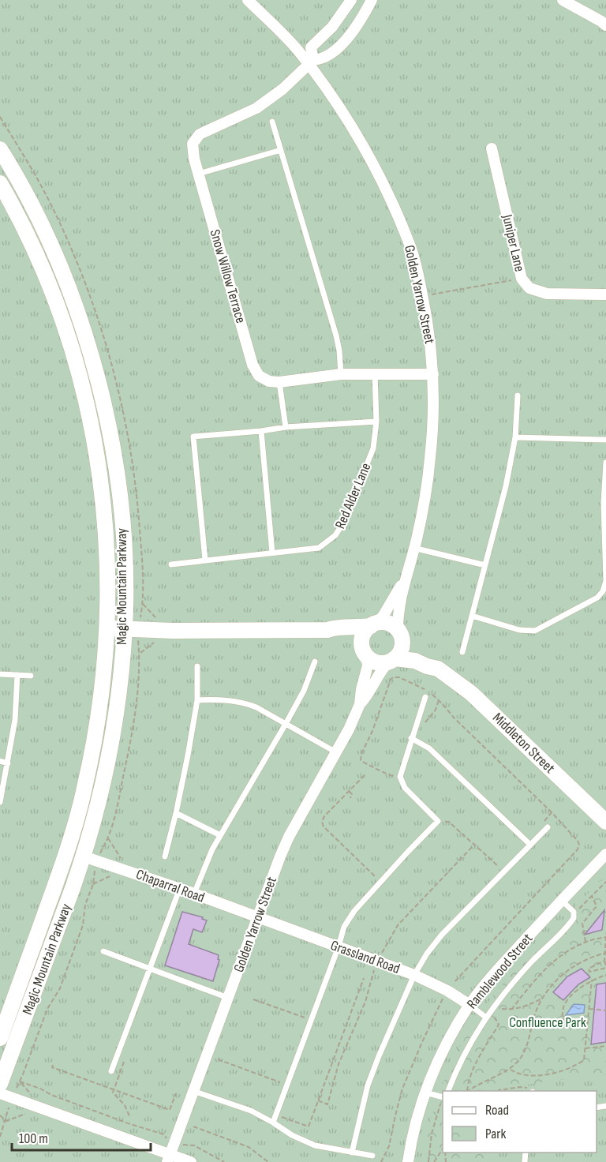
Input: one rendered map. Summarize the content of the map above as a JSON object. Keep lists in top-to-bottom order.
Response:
{
  "streets": {
    "street": [
      "Juniper Lane",
      "Snow Willow Terrace",
      "Golden Yarrow Street",
      "Magic Mountain Parkway",
      "Middleton Street",
      "Chaparral Road",
      "Grassland Road",
      "Ramblewood Street"
    ],
    "lane": ["Red Alder Lane"]
  },
  "crossings": [
    ["Snow Willow Terrace", "Golden Yarrow Street"],
    ["Snow Willow Terrace", "Red Alder Lane"],
    ["Golden Yarrow Street", "Middleton Street"],
    ["Golden Yarrow Street", "Chaparral Road"],
    ["Golden Yarrow Street", "Grassland Road"],
    ["Magic Mountain Parkway", "Chaparral Road"],
    ["Chaparral Road", "Grassland Road"],
    ["Grassland Road", "Ramblewood Street"]
  ],
  "parks": ["Confluence Park"],
  "legend": ["Road", "Park"],
  "scale_bar": "100 m"
}
